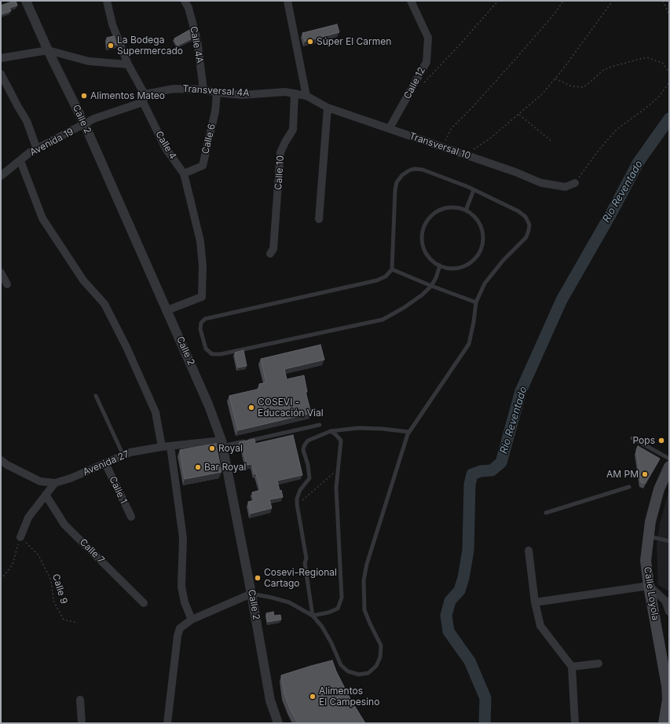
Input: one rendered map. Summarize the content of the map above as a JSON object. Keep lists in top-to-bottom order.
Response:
{
  "streets": {
    "main road": ["Calle Loyola"],
    "street": [
      "Calle 4A",
      "Calle 12",
      "Transversal 4A",
      "Calle 2",
      "Calle 6",
      "Avenida 19",
      "Calle 4",
      "Transversal 10",
      "Calle 10",
      "Avenida 27",
      "Calle 1",
      "Calle 7"
    ],
    "path": ["Calle 9"]
  },
  "crossings": [
    ["Calle 4A", "Transversal 4A"],
    ["Calle 12", "Transversal 10"],
    ["Transversal 4A", "Calle 6"],
    ["Transversal 4A", "Avenida 19"],
    ["Transversal 4A", "Calle 4"],
    ["Transversal 4A", "Transversal 10"],
    ["Transversal 4A", "Calle 10"],
    ["Calle 2", "Avenida 19"],
    ["Calle 2", "Calle 4"],
    ["Calle 2", "Avenida 27"],
    ["Calle 6", "Calle 4"],
    ["Avenida 19", "Calle 4"],
    ["Avenida 27", "Calle 1"]
  ],
  "water": ["Rio Reventado"],
  "places": [
    "Súper El Carmen",
    "La Bodega Supermercado",
    "Alimentos Mateo",
    "COSEVI - Educación Vial",
    "Pops",
    "Royal",
    "Bar Royal",
    "AM PM",
    "Cosevi-Regional Cartago",
    "Alimentos El Campesino"
  ]
}
